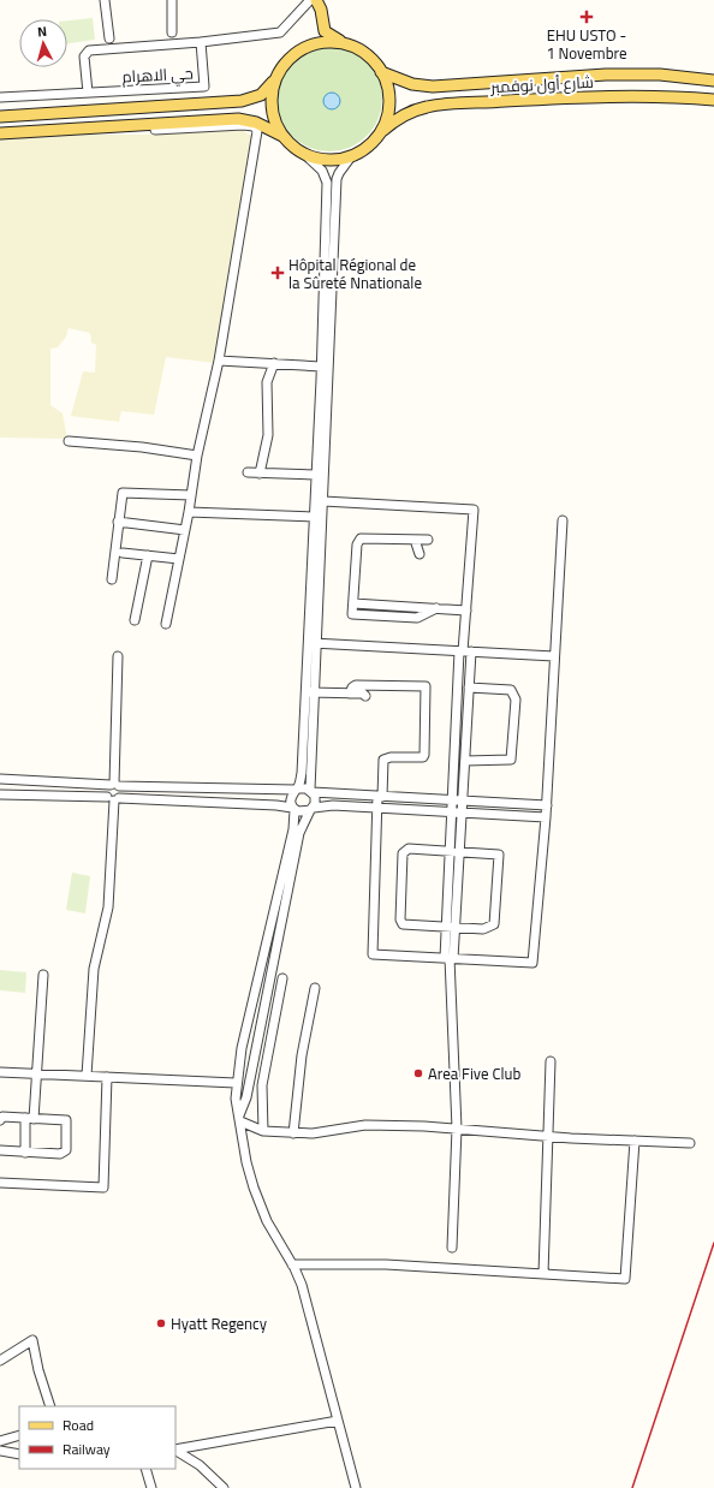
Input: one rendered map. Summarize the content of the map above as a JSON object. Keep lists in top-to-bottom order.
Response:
{
  "streets": {
    "main road": ["شارع أول نوفمبر"],
    "street": ["حي الاهرام"]
  },
  "places": {
    "health": ["EHU USTO - 1 Novembre", "Hôpital Régional de la Sûreté Nnationale"],
    "other": ["Area Five Club", "Hyatt Regency"]
  },
  "legend": ["Road", "Railway"],
  "north": "top"
}
